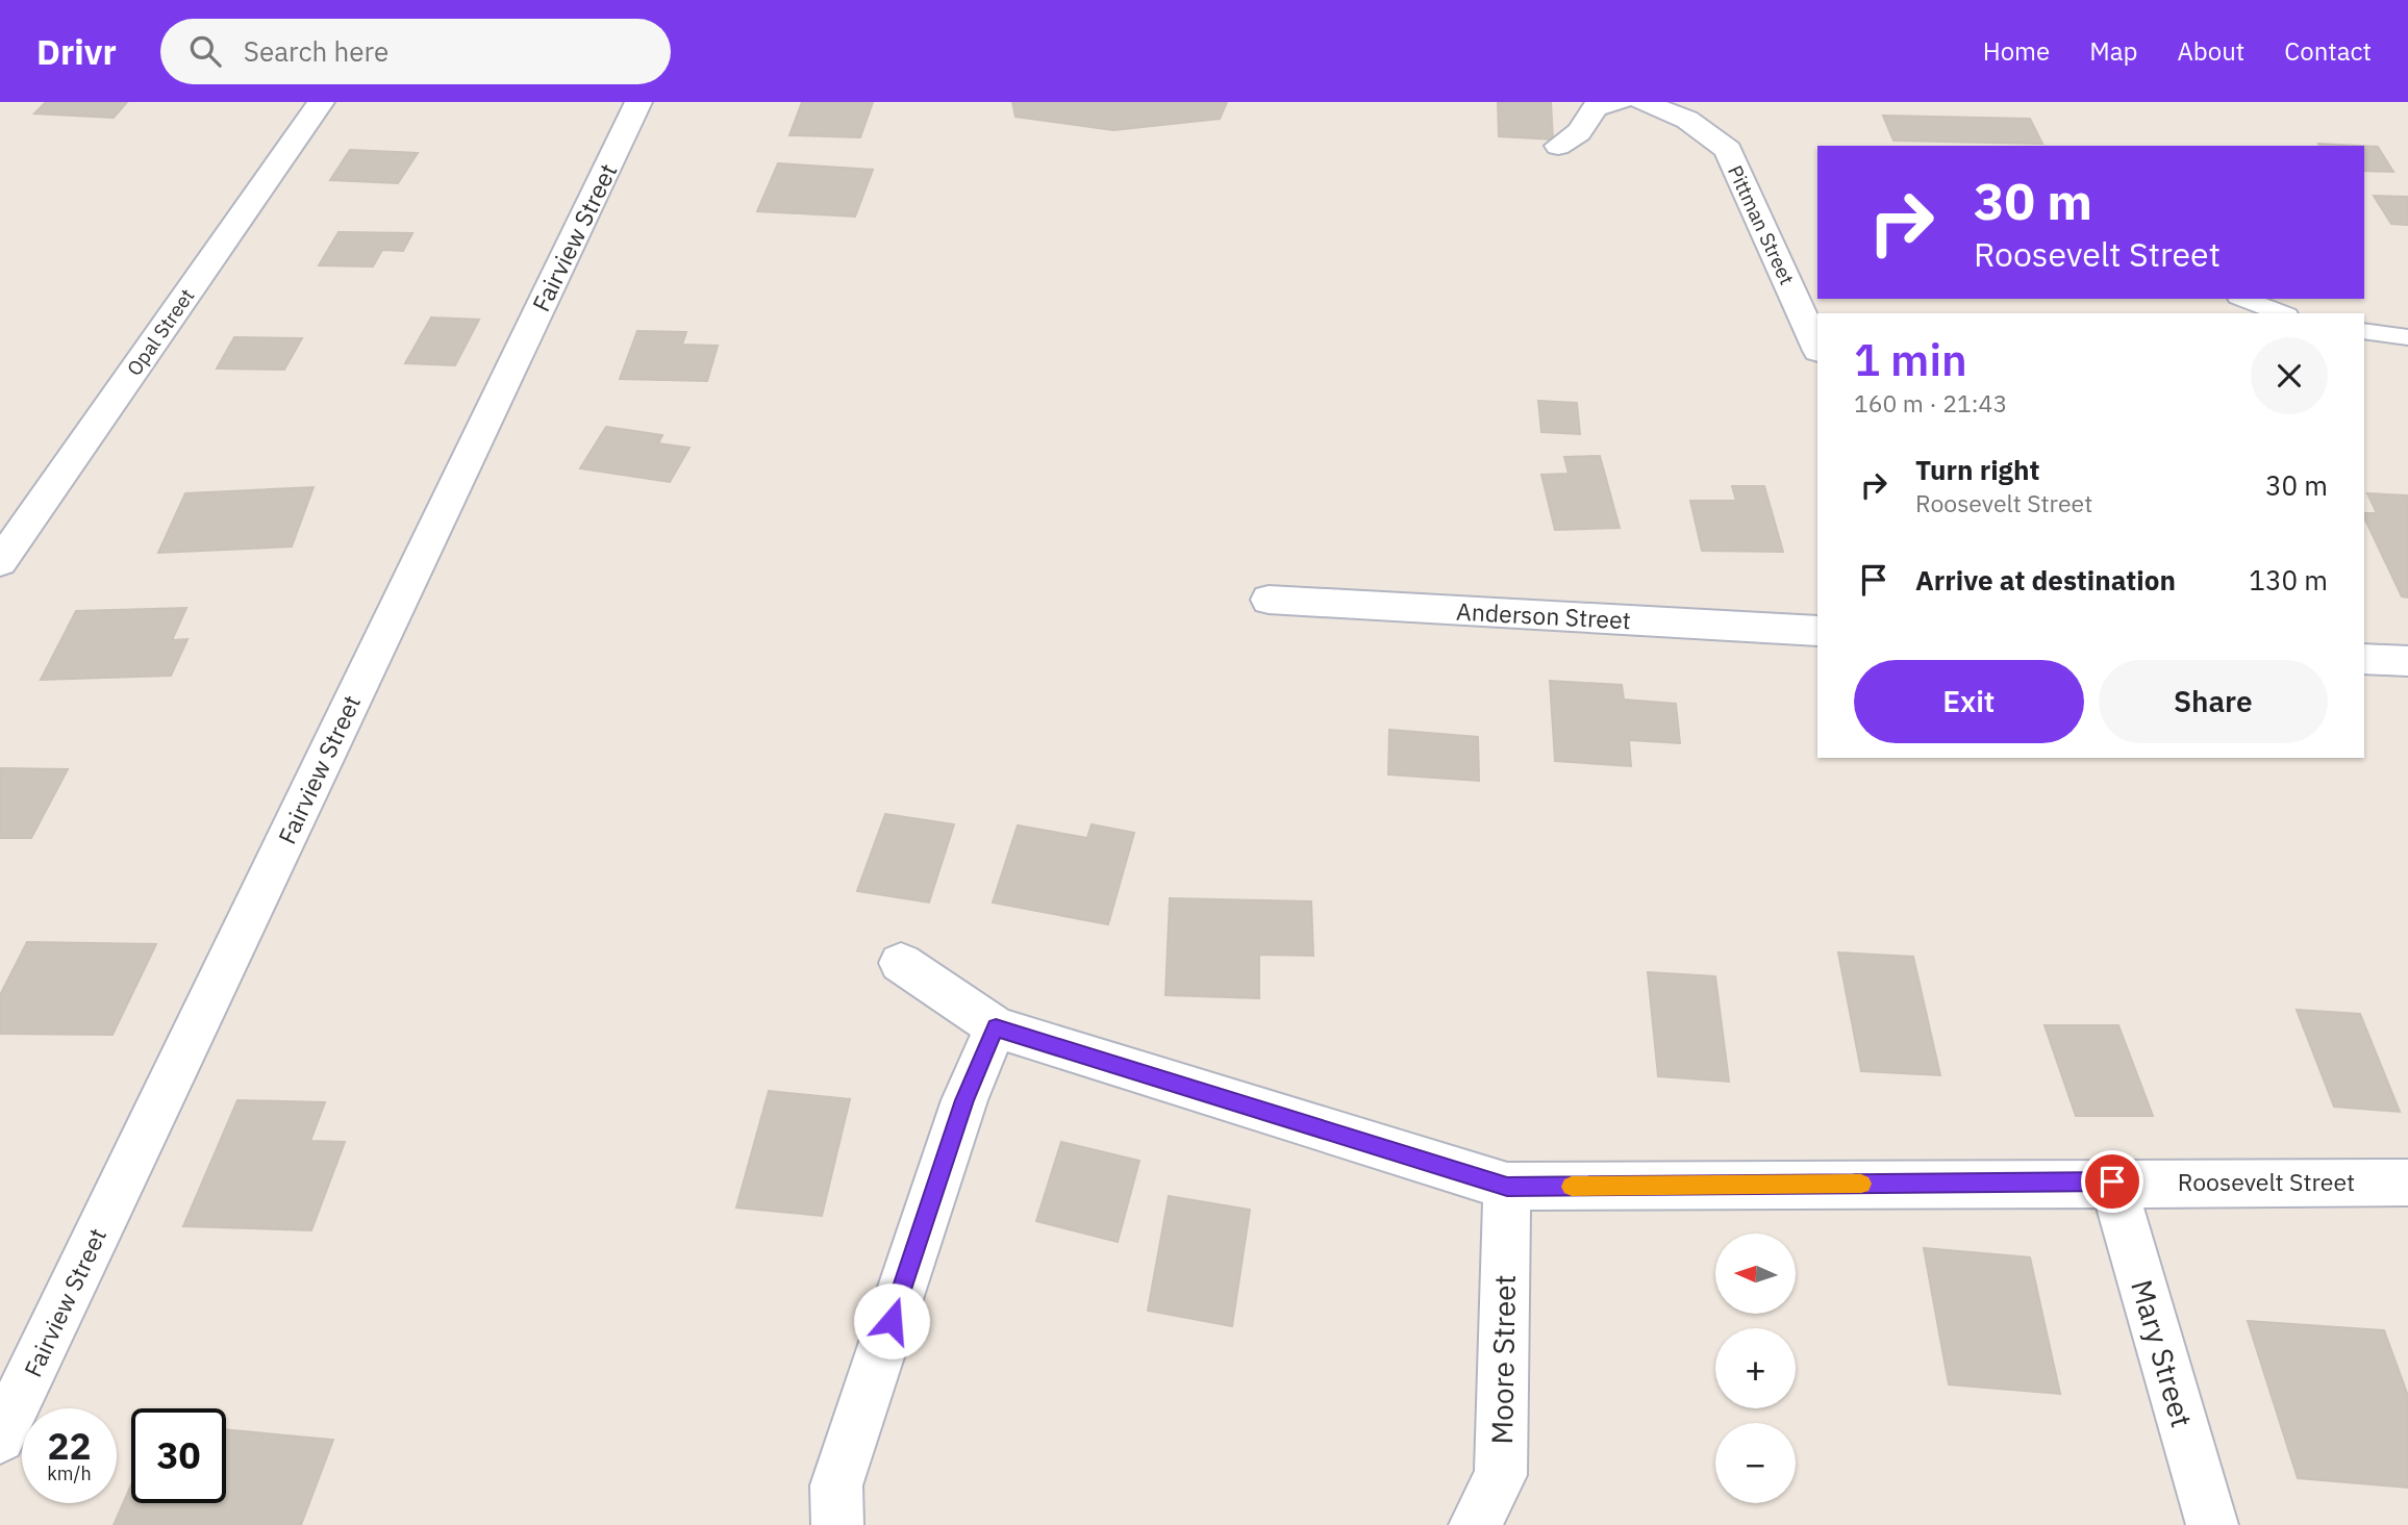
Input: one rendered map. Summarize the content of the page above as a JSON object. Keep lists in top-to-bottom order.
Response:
{
  "streets": {
    "street": [
      "Pittman Street",
      "Fairview Street",
      "Opal Street",
      "Anderson Street",
      "Roosevelt Street",
      "Mary Street",
      "Moore Street"
    ]
  },
  "crossings": [
    ["Roosevelt Street", "Mary Street"],
    ["Roosevelt Street", "Moore Street"]
  ],
  "north": "left",
  "page": {
    "header": "Drivr",
    "search": "Search here",
    "nav": [
      "Home",
      "Map",
      "About",
      "Contact"
    ],
    "turn": ["30 m", "Roosevelt Street"],
    "heading": ["1 min", "160 m · 21:43"],
    "list": [
      {
        "name": "Turn right",
        "note": "Roosevelt Street",
        "value": "30 m"
      },
      {
        "name": "Arrive at destination",
        "value": "130 m"
      }
    ],
    "buttons": ["Exit", "Share"],
    "map_buttons": ["+", "−"],
    "speed": "22 km/h",
    "limit": "30"
  }
}
